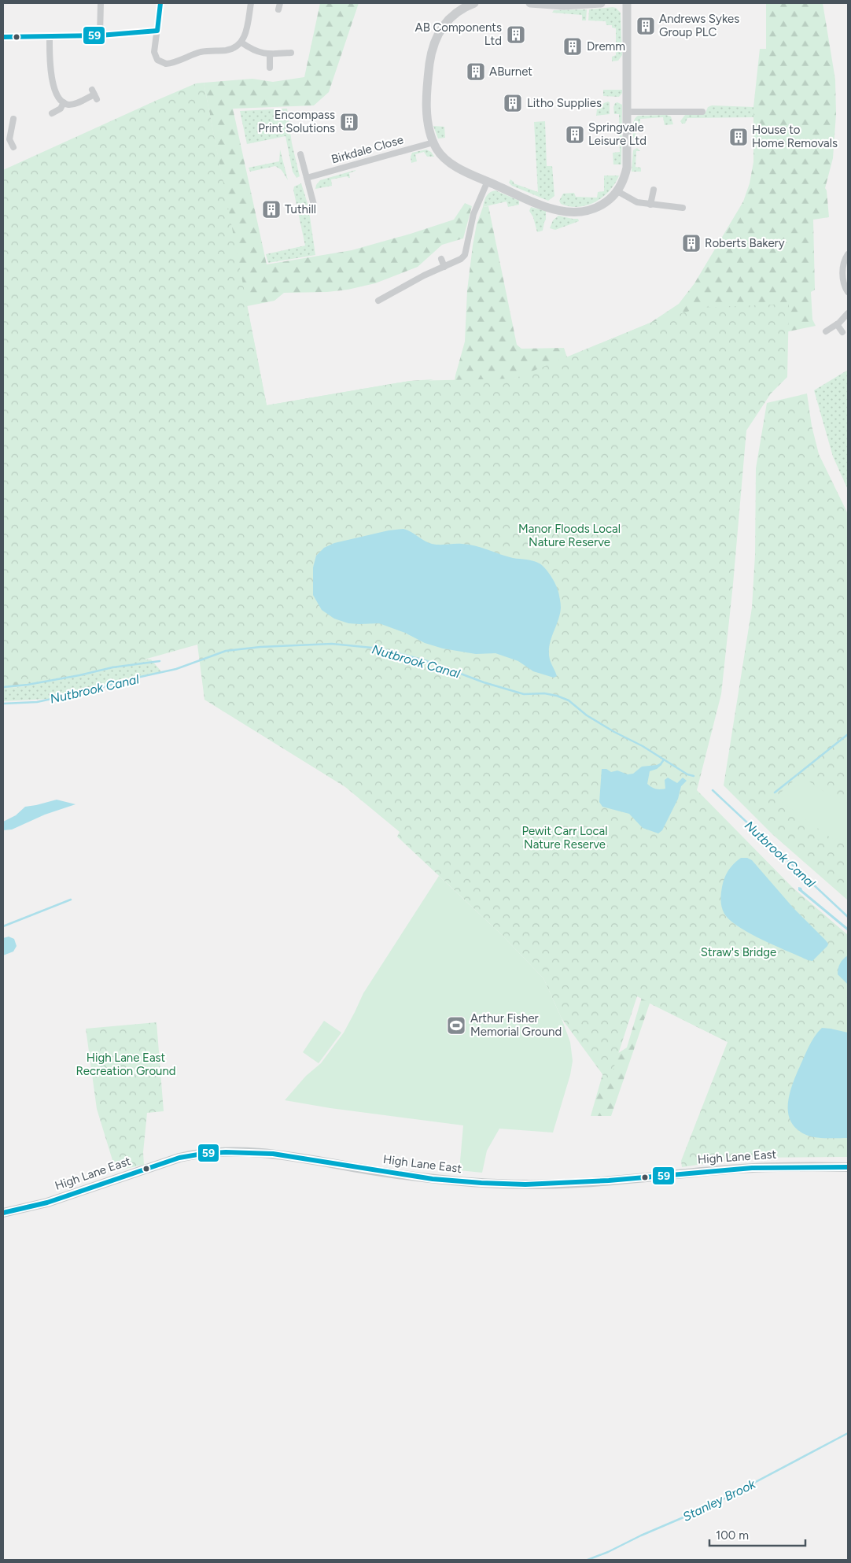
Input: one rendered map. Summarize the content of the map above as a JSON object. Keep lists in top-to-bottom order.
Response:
{
  "streets": {
    "main road": ["High Lane East"],
    "street": ["Birkdale Close"]
  },
  "water": ["Nutbrook Canal", "Stanley Brook"],
  "parks": [
    "Manor Floods Local Nature Reserve",
    "Pewit Carr Local Nature Reserve",
    "Straw's Bridge",
    "High Lane East Recreation Ground"
  ],
  "places": {
    "building": [
      "Andrews Sykes Group PLC",
      "AB Components Ltd",
      "Dremm",
      "ABurnet",
      "Litho Supplies",
      "Encompass Print Solutions",
      "Springvale Leisure Ltd",
      "House to Home Removals",
      "Tuthill",
      "Roberts Bakery"
    ],
    "sports": ["Arthur Fisher Memorial Ground"]
  },
  "lines": ["transit line 59"],
  "scale_bar": "100 m"
}
